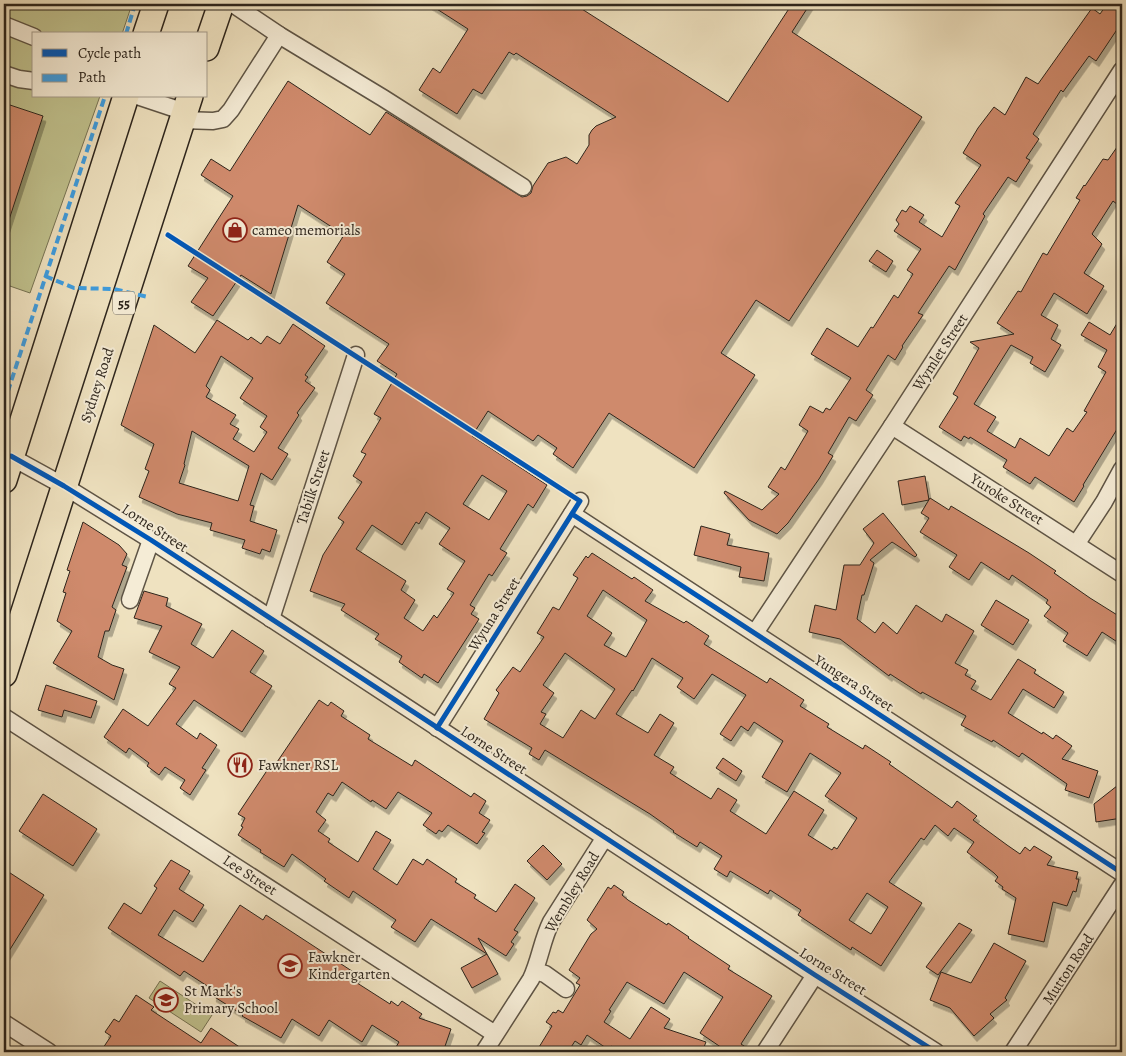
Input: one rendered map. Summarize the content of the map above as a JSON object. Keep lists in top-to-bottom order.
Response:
{
  "streets": {
    "highway": ["55", "Sydney Road"],
    "street": [
      "Wymlet Street",
      "Tabilk Street",
      "Yuroke Street",
      "Lorne Street",
      "Wyuna Street",
      "Yungera Street",
      "Lee Street",
      "Wembley Road",
      "Mutton Road"
    ]
  },
  "crossings": [
    ["Wymlet Street", "Yuroke Street"],
    ["Wymlet Street", "Yungera Street"],
    ["Sydney Road", "Lorne Street"],
    ["Tabilk Street", "Lorne Street"],
    ["Lorne Street", "Wyuna Street"],
    ["Lorne Street", "Wembley Road"],
    ["Wyuna Street", "Yungera Street"],
    ["Lee Street", "Wembley Road"]
  ],
  "places": {
    "shop": ["cameo memorials"],
    "restaurant": ["Fawkner RSL"],
    "school or university": ["Fawkner Kindergarten", "St Mark's Primary School"]
  },
  "legend": ["Cycle path", "Path"]
}
